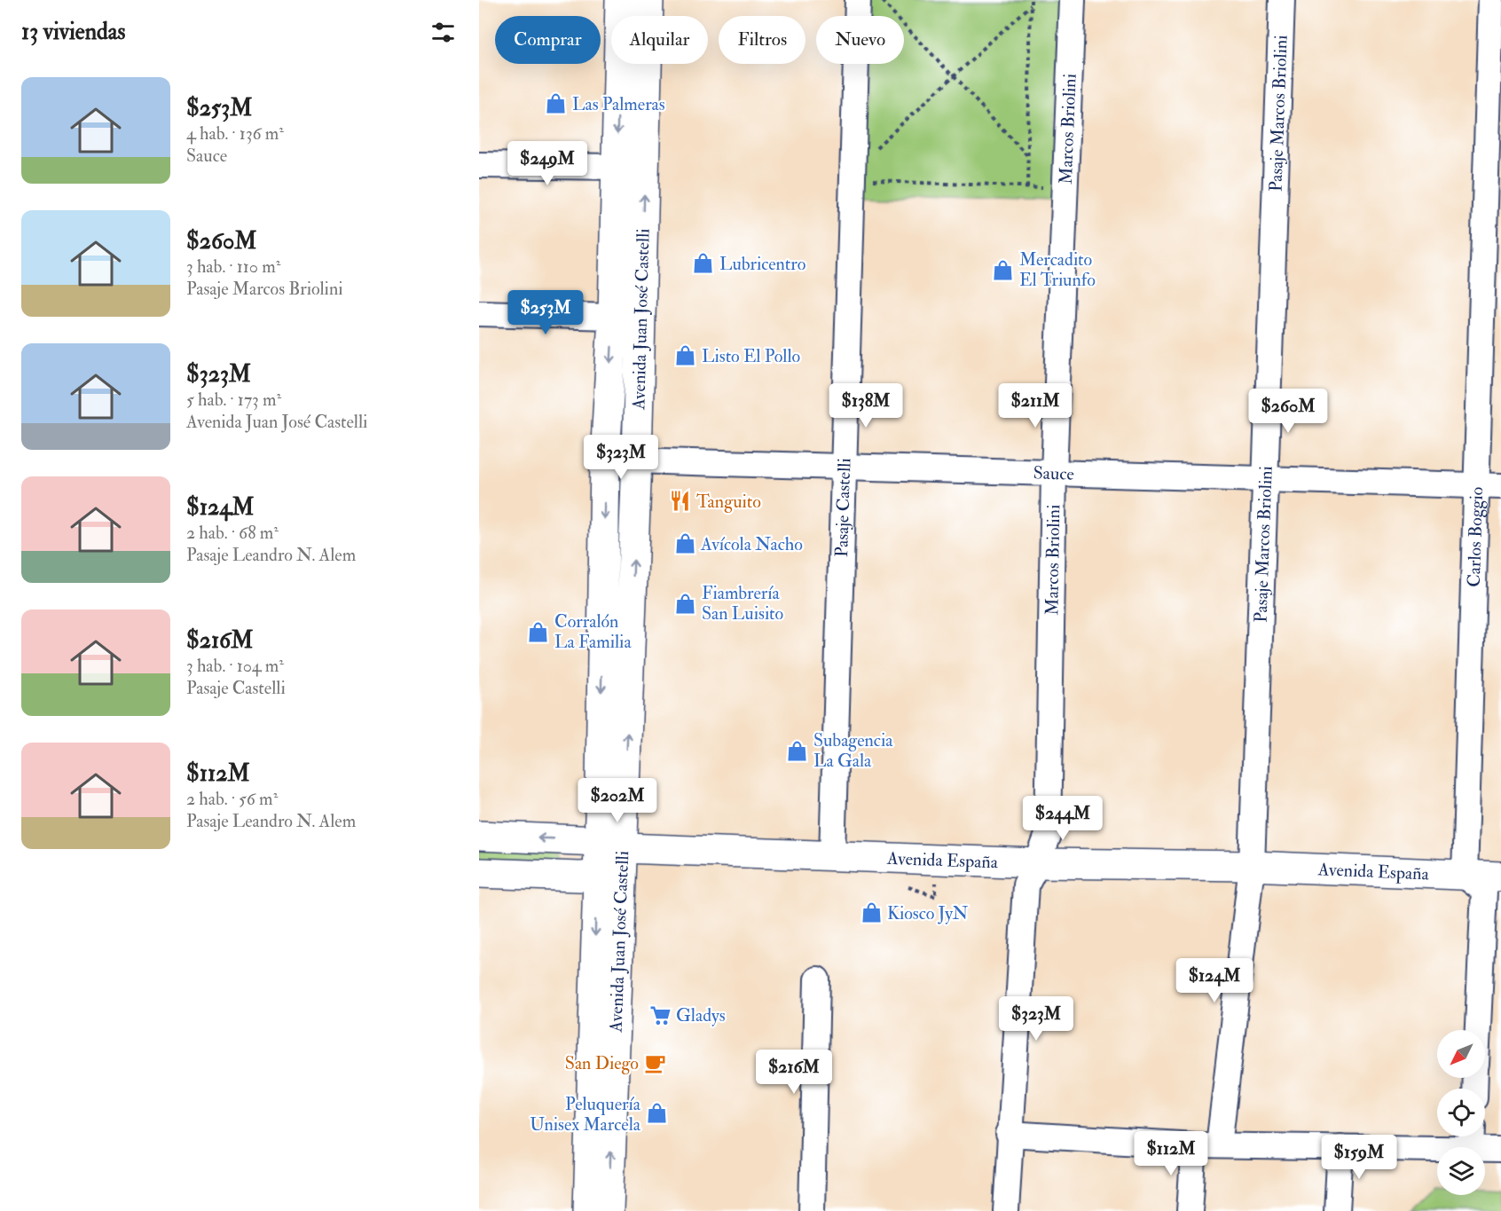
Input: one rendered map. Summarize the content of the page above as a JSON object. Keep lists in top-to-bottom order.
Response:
{
  "streets": {
    "main road": ["Avenida Juan José Castelli", "Avenida España"],
    "street": [
      "Pasaje Marcos Briolini",
      "Marcos Briolini",
      "Sauce",
      "Pasaje Castelli",
      "Carlos Boggio"
    ]
  },
  "crossings": [
    ["Pasaje Marcos Briolini", "Sauce"],
    ["Pasaje Marcos Briolini", "Avenida España"],
    ["Marcos Briolini", "Sauce"],
    ["Marcos Briolini", "Avenida España"],
    ["Avenida Juan José Castelli", "Sauce"],
    ["Avenida Juan José Castelli", "Avenida España"],
    ["Sauce", "Pasaje Castelli"],
    ["Sauce", "Carlos Boggio"],
    ["Pasaje Castelli", "Avenida España"],
    ["Carlos Boggio", "Avenida España"]
  ],
  "places": {
    "shop": [
      "Las Palmeras",
      "Lubricentro",
      "Mercadito El Triunfo",
      "Listo El Pollo",
      "Avícola Nacho",
      "Fiambrería San Luisito",
      "Corralón La Familia",
      "Subagencia La Gala",
      "Kiosco JyN",
      "Peluquería Unisex Marcela"
    ],
    "restaurant": ["Tanguito"],
    "supermarket": ["Gladys"],
    "cafe": ["San Diego"]
  },
  "north": "bottom left",
  "page": {
    "heading": "13 viviendas",
    "chip": [
      "Comprar",
      "Alquilar",
      "Filtros",
      "Nuevo"
    ],
    "list": [
      {
        "name": "$253M",
        "note": "4 hab. · 136 m² · Sauce"
      },
      {
        "name": "$260M",
        "note": "3 hab. · 110 m² · Pasaje Marcos Briolini"
      },
      {
        "name": "$323M",
        "note": "5 hab. · 173 m² · Avenida Juan José Castelli"
      },
      {
        "name": "$124M",
        "note": "2 hab. · 68 m² · Pasaje Leandro N. Alem"
      },
      {
        "name": "$216M",
        "note": "3 hab. · 104 m² · Pasaje Castelli"
      },
      {
        "name": "$112M",
        "note": "2 hab. · 56 m² · Pasaje Leandro N. Alem"
      }
    ],
    "price": [
      "$249M",
      "$253M",
      "$138M",
      "$211M",
      "$260M",
      "$323M",
      "$202M",
      "$244M",
      "$124M",
      "$323M",
      "$216M",
      "$112M",
      "$159M"
    ]
  }
}
